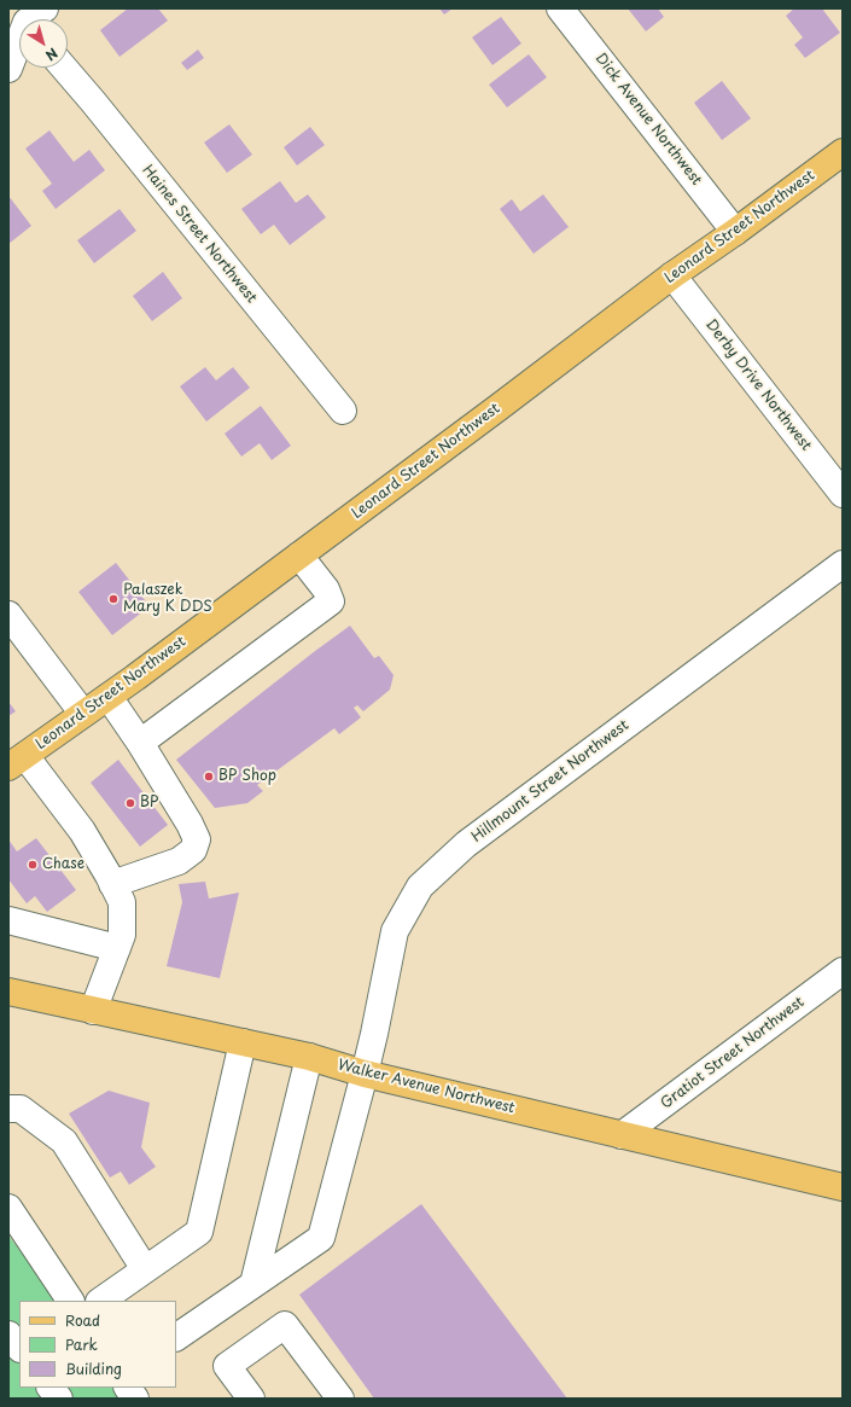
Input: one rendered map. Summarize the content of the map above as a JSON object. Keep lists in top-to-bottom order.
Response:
{
  "streets": {
    "main road": ["Leonard Street Northwest", "Walker Avenue Northwest"],
    "street": [
      "Dick Avenue Northwest",
      "Haines Street Northwest",
      "Derby Drive Northwest",
      "Hillmount Street Northwest",
      "Gratiot Street Northwest"
    ]
  },
  "crossings": [
    ["Dick Avenue Northwest", "Leonard Street Northwest"],
    ["Leonard Street Northwest", "Derby Drive Northwest"],
    ["Hillmount Street Northwest", "Walker Avenue Northwest"],
    ["Gratiot Street Northwest", "Walker Avenue Northwest"]
  ],
  "places": [
    "Palaszek Mary K DDS",
    "BP Shop",
    "BP",
    "Chase"
  ],
  "legend": ["Road", "Park", "Building"],
  "north": "bottom right"
}
